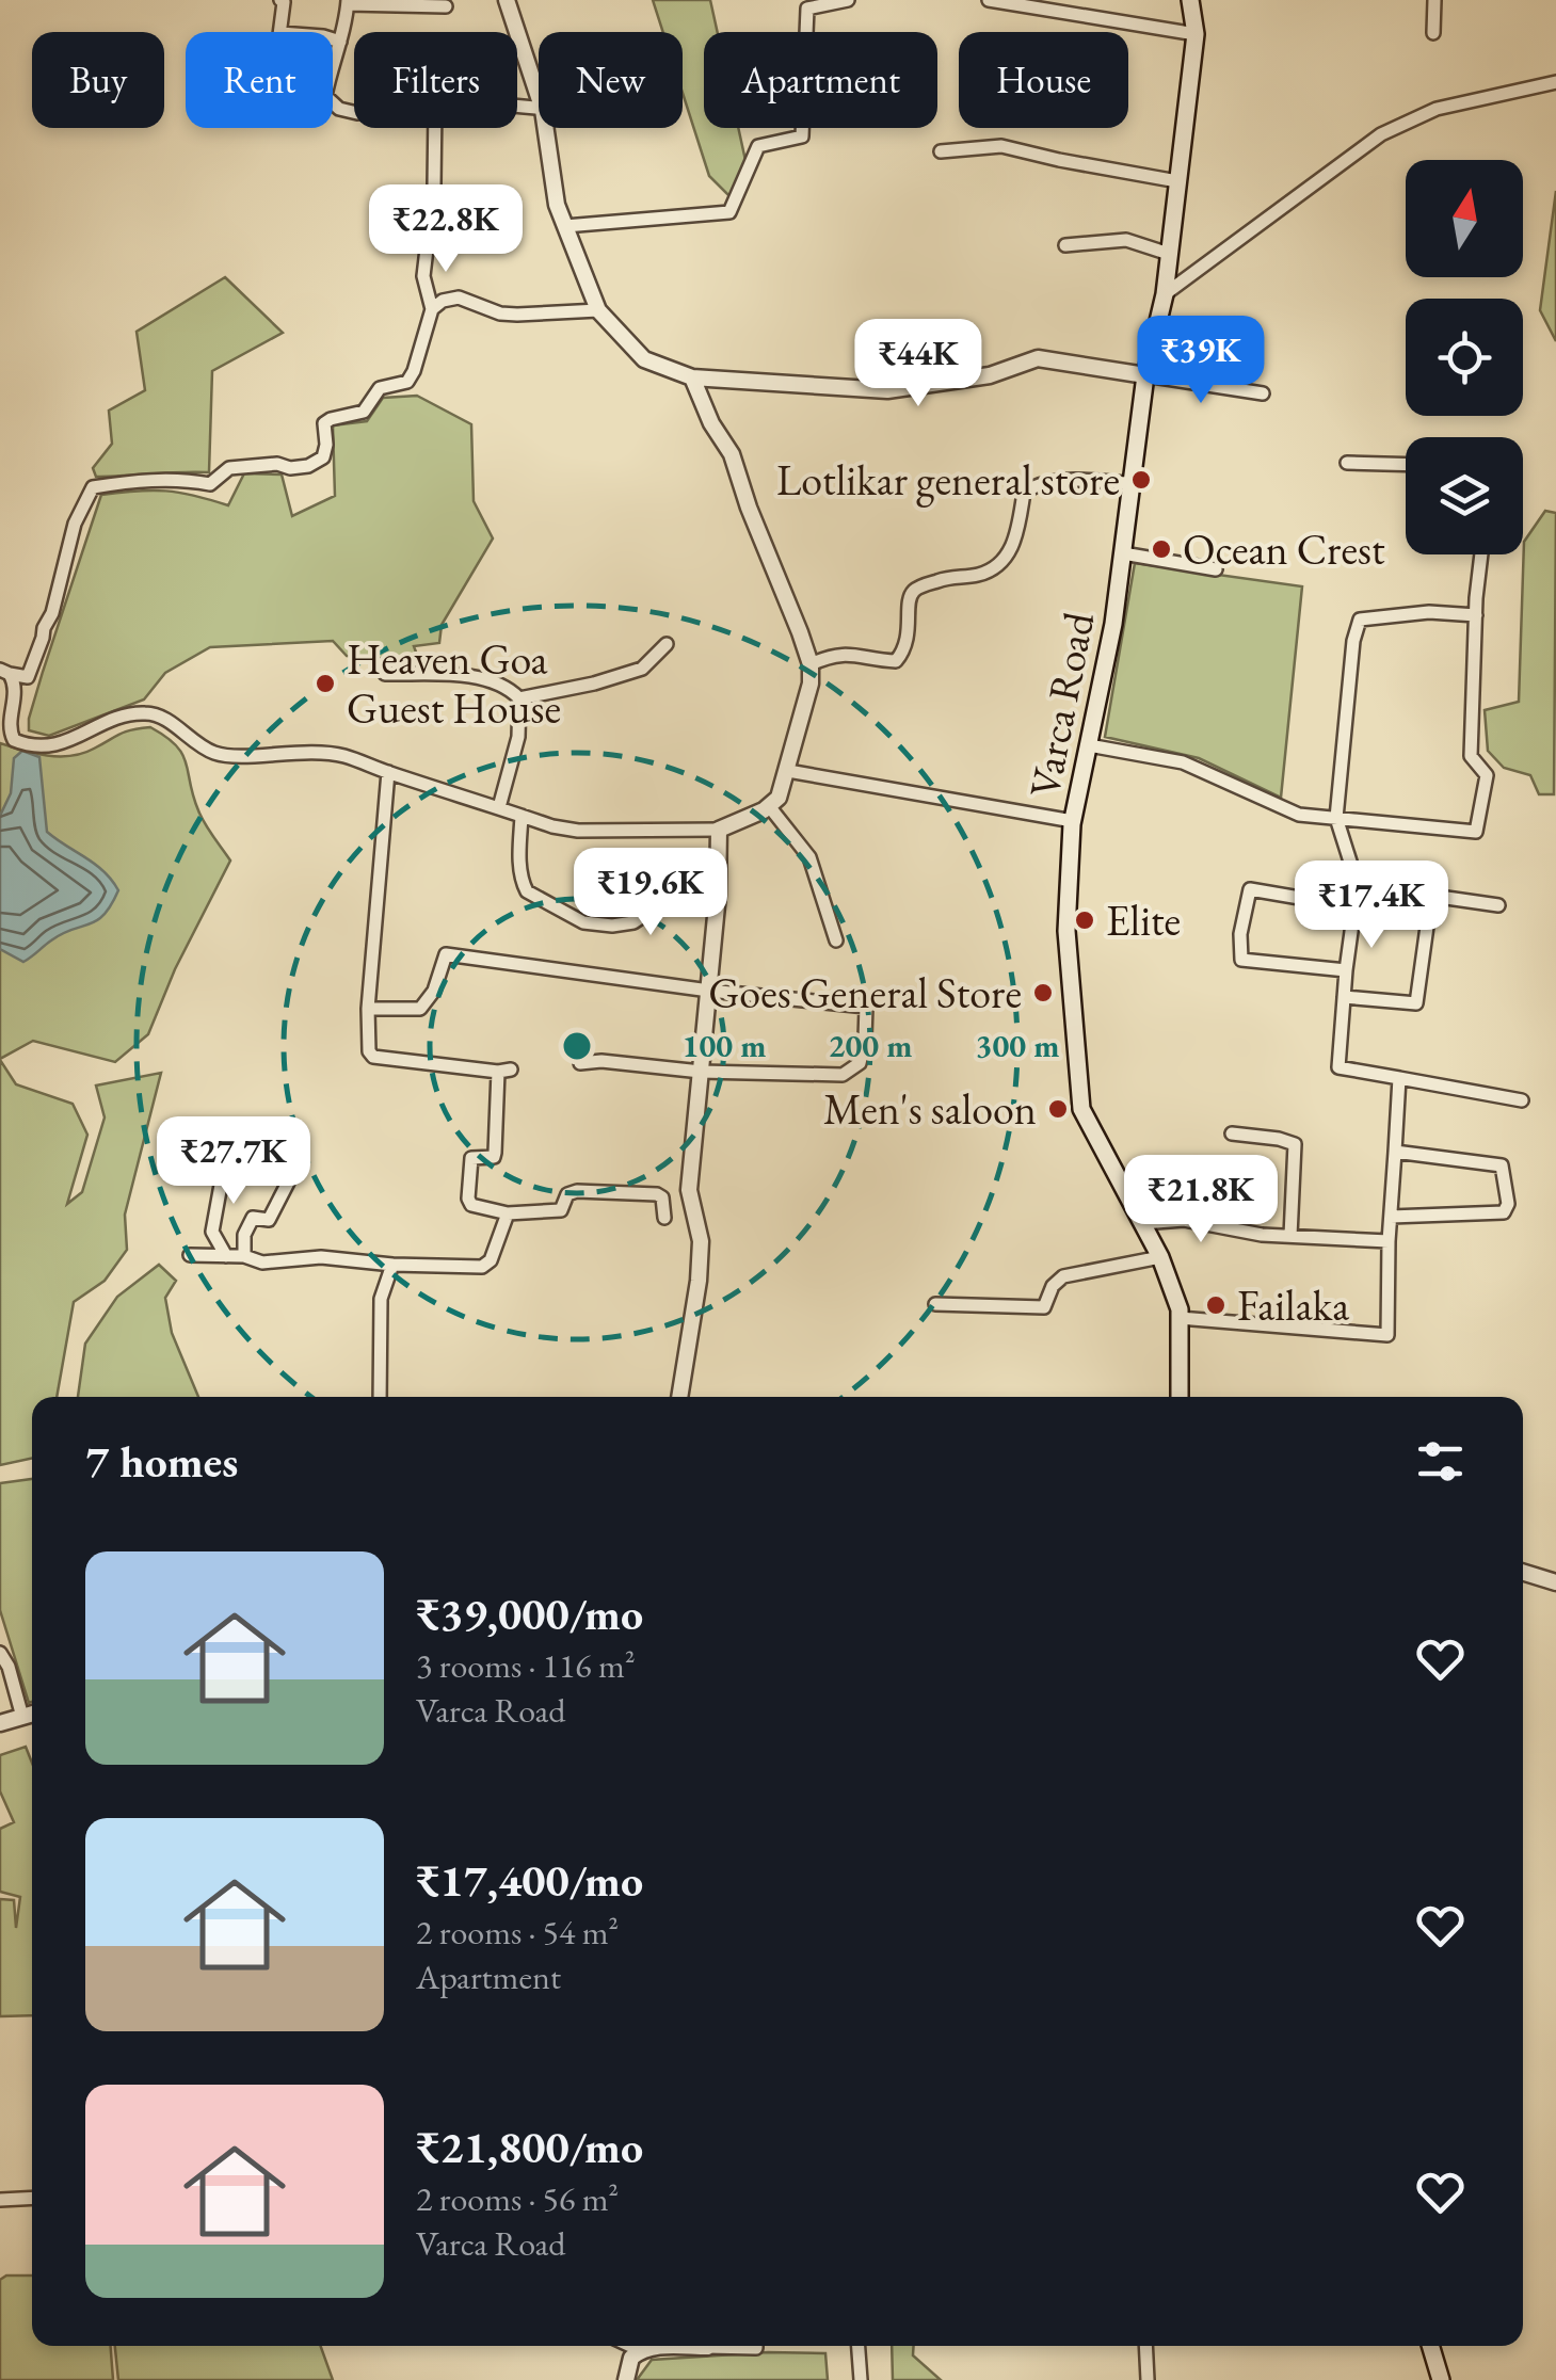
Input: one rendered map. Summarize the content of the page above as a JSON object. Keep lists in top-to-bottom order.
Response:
{
  "streets": {
    "main road": ["Varca Road"]
  },
  "places": [
    "Lotlikar general store",
    "Ocean Crest",
    "Heaven Goa Guest House",
    "Elite",
    "Goes General Store",
    "Men's saloon",
    "Failaka"
  ],
  "north": "top",
  "page": {
    "chip": [
      "Buy",
      "Rent",
      "Filters",
      "New",
      "Apartment",
      "House"
    ],
    "price": [
      "₹22.8K",
      "₹39K",
      "₹44K",
      "₹19.6K",
      "₹17.4K",
      "₹27.7K",
      "₹21.8K"
    ],
    "heading": "7 homes",
    "list": [
      {
        "name": "₹39,000/mo",
        "note": "3 rooms · 116 m² · Varca Road"
      },
      {
        "name": "₹17,400/mo",
        "note": "2 rooms · 54 m² · Apartment"
      },
      {
        "name": "₹21,800/mo",
        "note": "2 rooms · 56 m² · Varca Road"
      }
    ]
  },
  "rings": ["100 m", "200 m", "300 m"]
}
